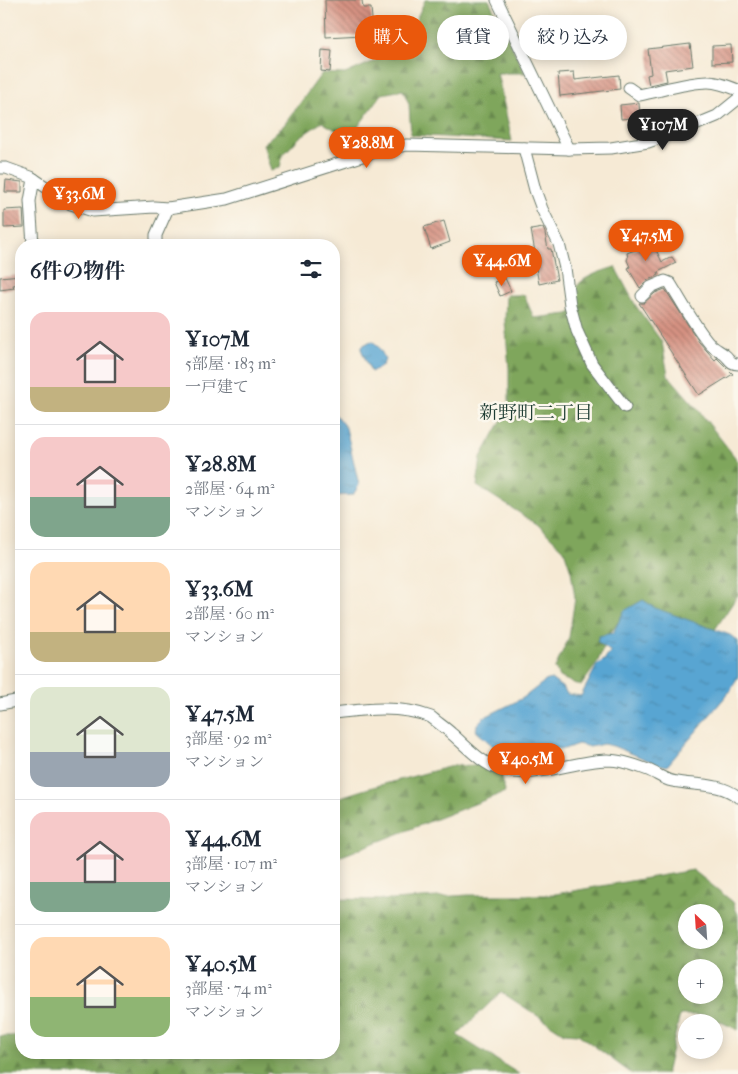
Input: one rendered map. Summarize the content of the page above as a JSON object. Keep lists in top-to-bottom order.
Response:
{
  "districts": ["新野町二丁目"],
  "north": "top left",
  "page": {
    "chip": ["購入", "賃貸", "絞り込み"],
    "price": [
      "¥107M",
      "¥28.8M",
      "¥33.6M",
      "¥47.5M",
      "¥44.6M",
      "¥40.5M"
    ],
    "heading": "6件の物件",
    "list": [
      {
        "name": "¥107M",
        "note": "5部屋 · 183 m² · 一戸建て"
      },
      {
        "name": "¥28.8M",
        "note": "2部屋 · 64 m² · マンション"
      },
      {
        "name": "¥33.6M",
        "note": "2部屋 · 60 m² · マンション"
      },
      {
        "name": "¥47.5M",
        "note": "3部屋 · 92 m² · マンション"
      },
      {
        "name": "¥44.6M",
        "note": "3部屋 · 107 m² · マンション"
      },
      {
        "name": "¥40.5M",
        "note": "3部屋 · 74 m² · マンション"
      }
    ],
    "map_buttons": ["+", "−"]
  }
}
